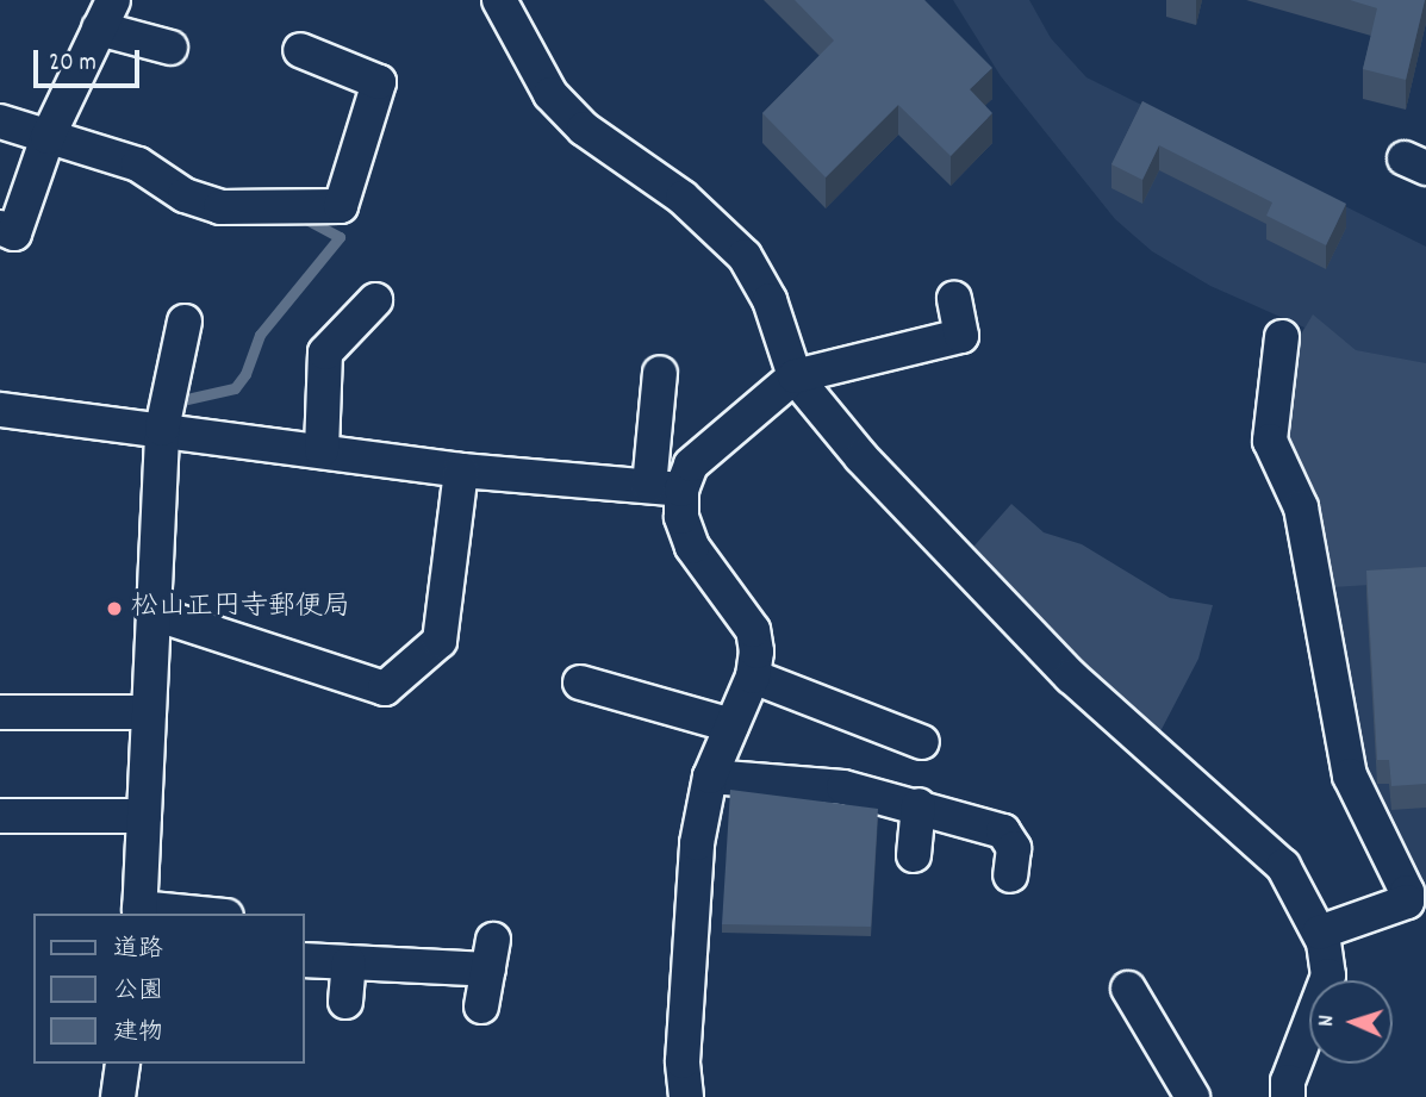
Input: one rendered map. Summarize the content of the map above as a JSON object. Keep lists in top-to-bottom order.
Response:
{
  "places": ["松山正円寺郵便局"],
  "legend": ["道路", "公園", "建物"],
  "scale_bar": "20 m",
  "north": "left"
}
